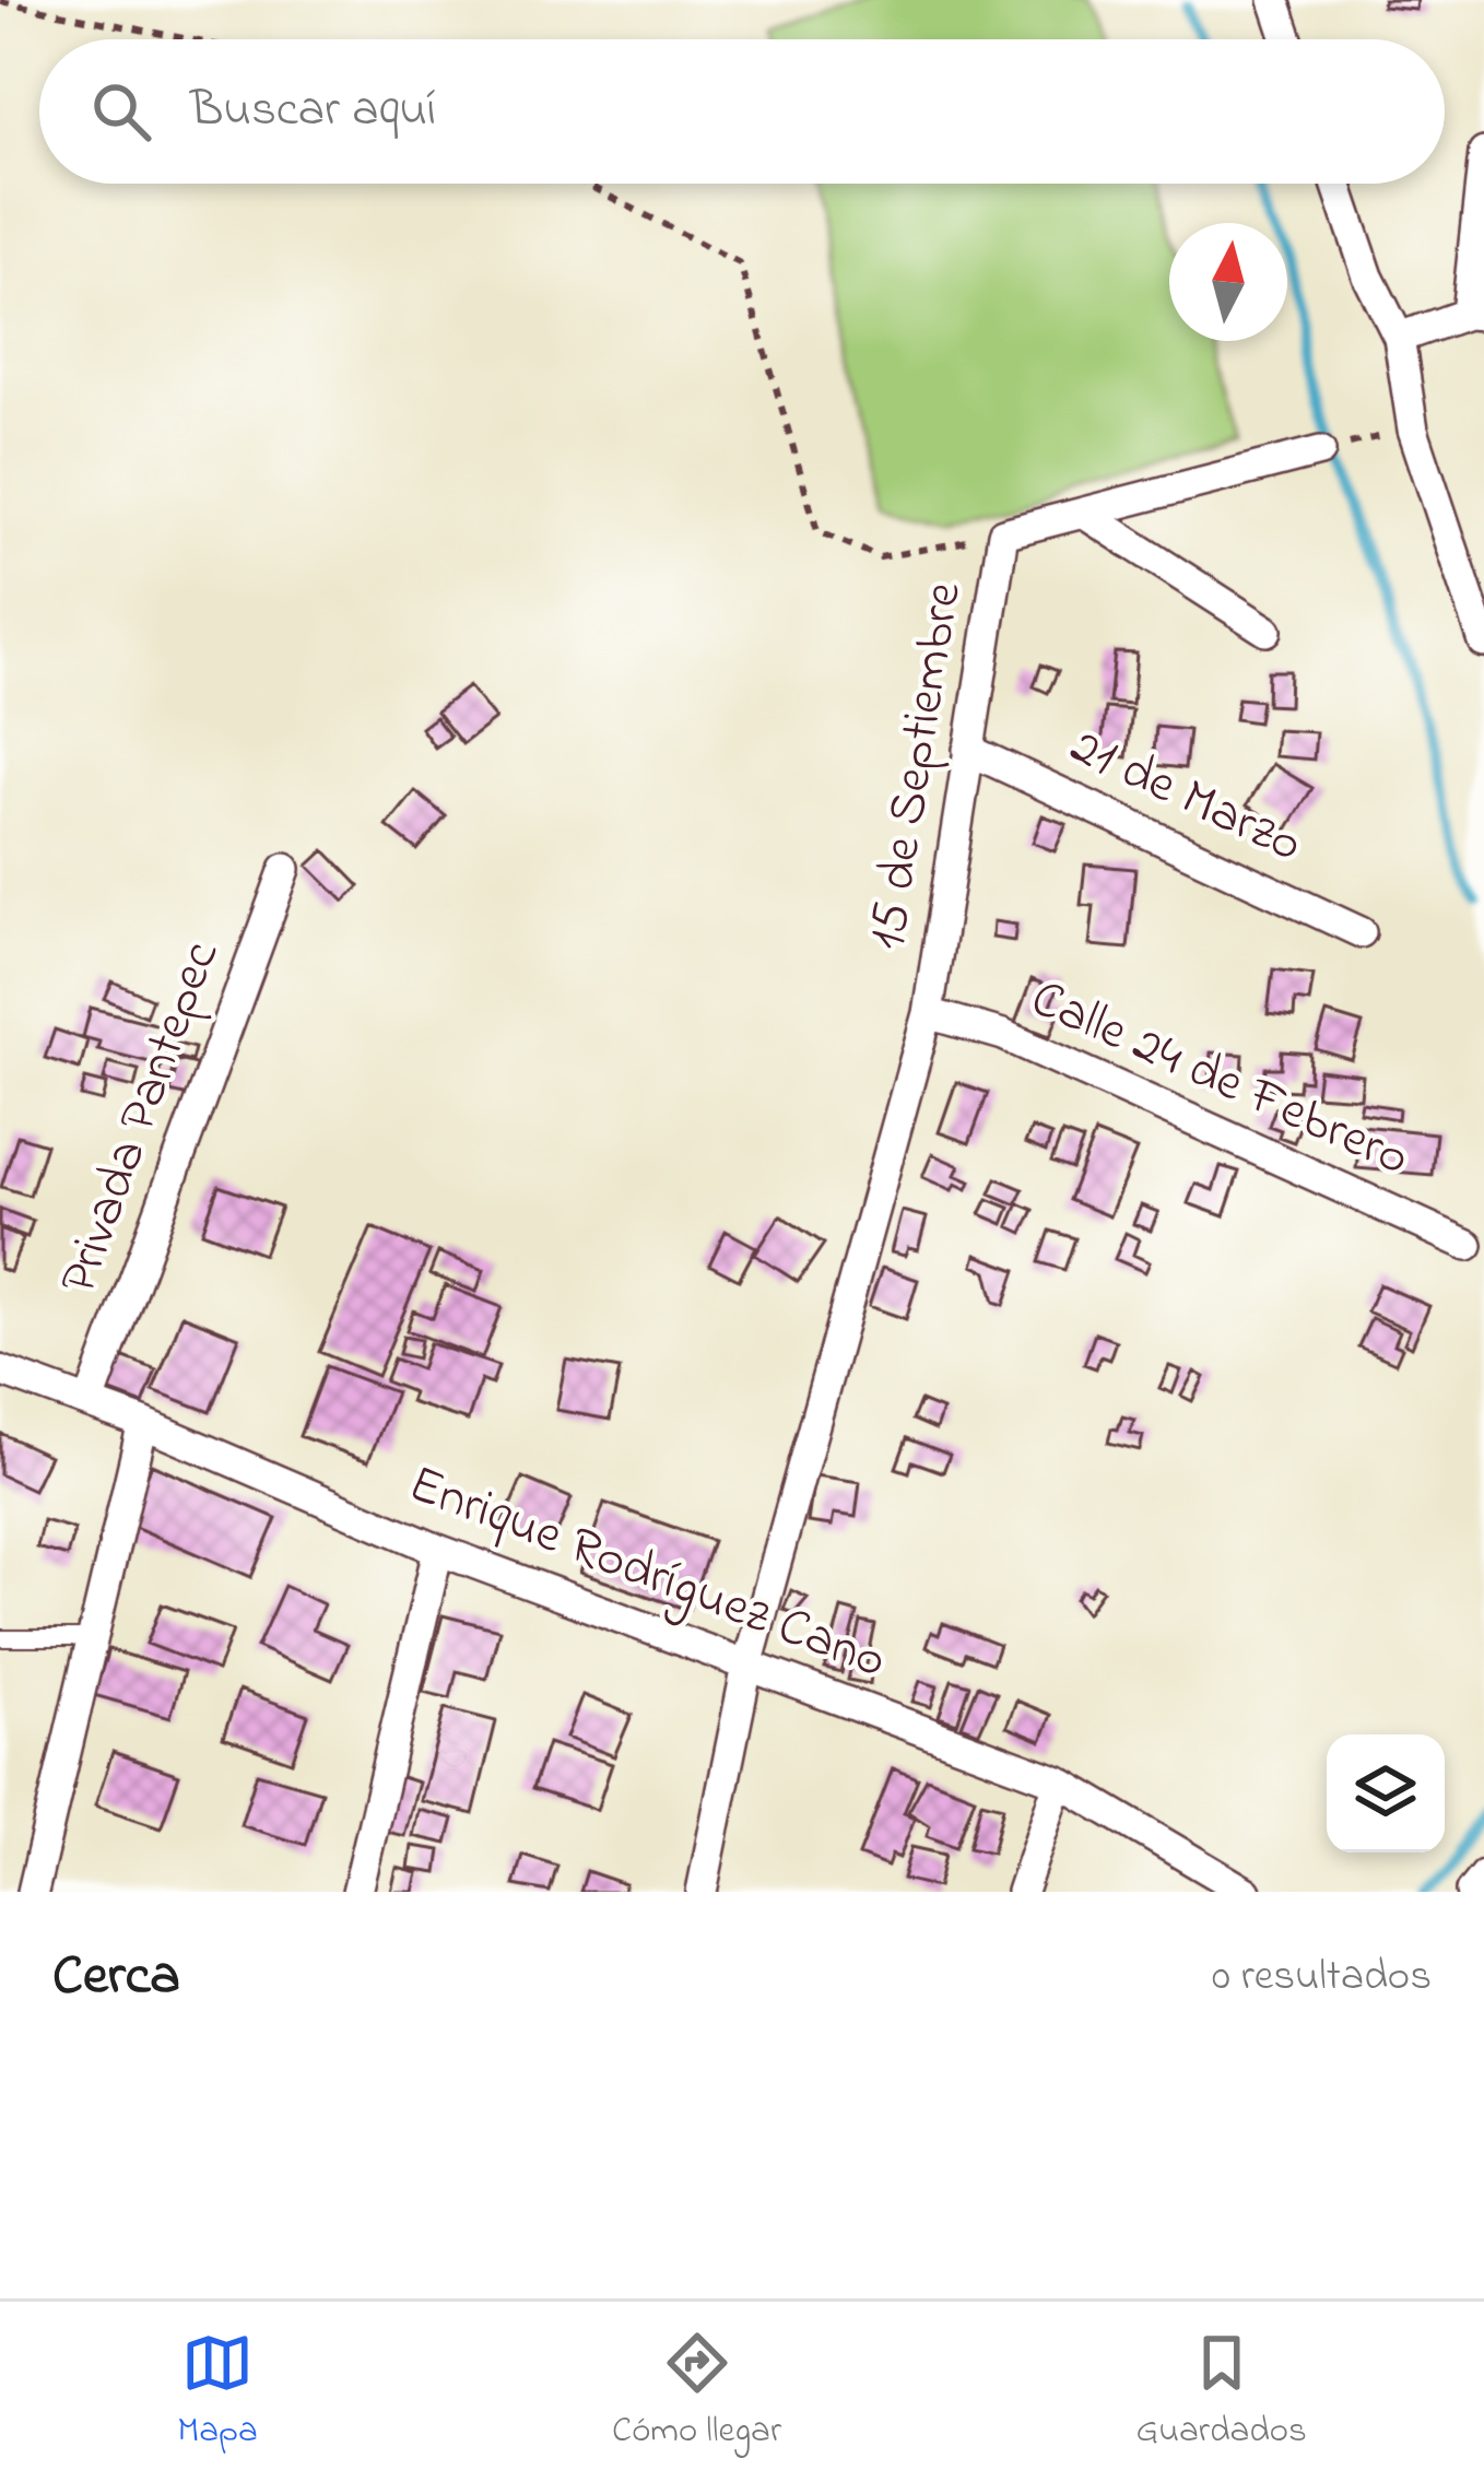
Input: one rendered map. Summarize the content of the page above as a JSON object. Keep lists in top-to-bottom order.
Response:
{
  "streets": {
    "street": [
      "15 de Septiembre",
      "21 de Marzo",
      "Calle 24 de Febrero",
      "Privada Pantepec",
      "Enrique Rodríguez Cano"
    ]
  },
  "crossings": [
    ["15 de Septiembre", "21 de Marzo"],
    ["15 de Septiembre", "Calle 24 de Febrero"],
    ["15 de Septiembre", "Enrique Rodríguez Cano"],
    ["Privada Pantepec", "Enrique Rodríguez Cano"]
  ],
  "north": "top",
  "page": {
    "search": "Buscar aquí",
    "heading": ["Cerca", "0 resultados"],
    "nav": ["Mapa", "Cómo llegar", "Guardados"]
  }
}
